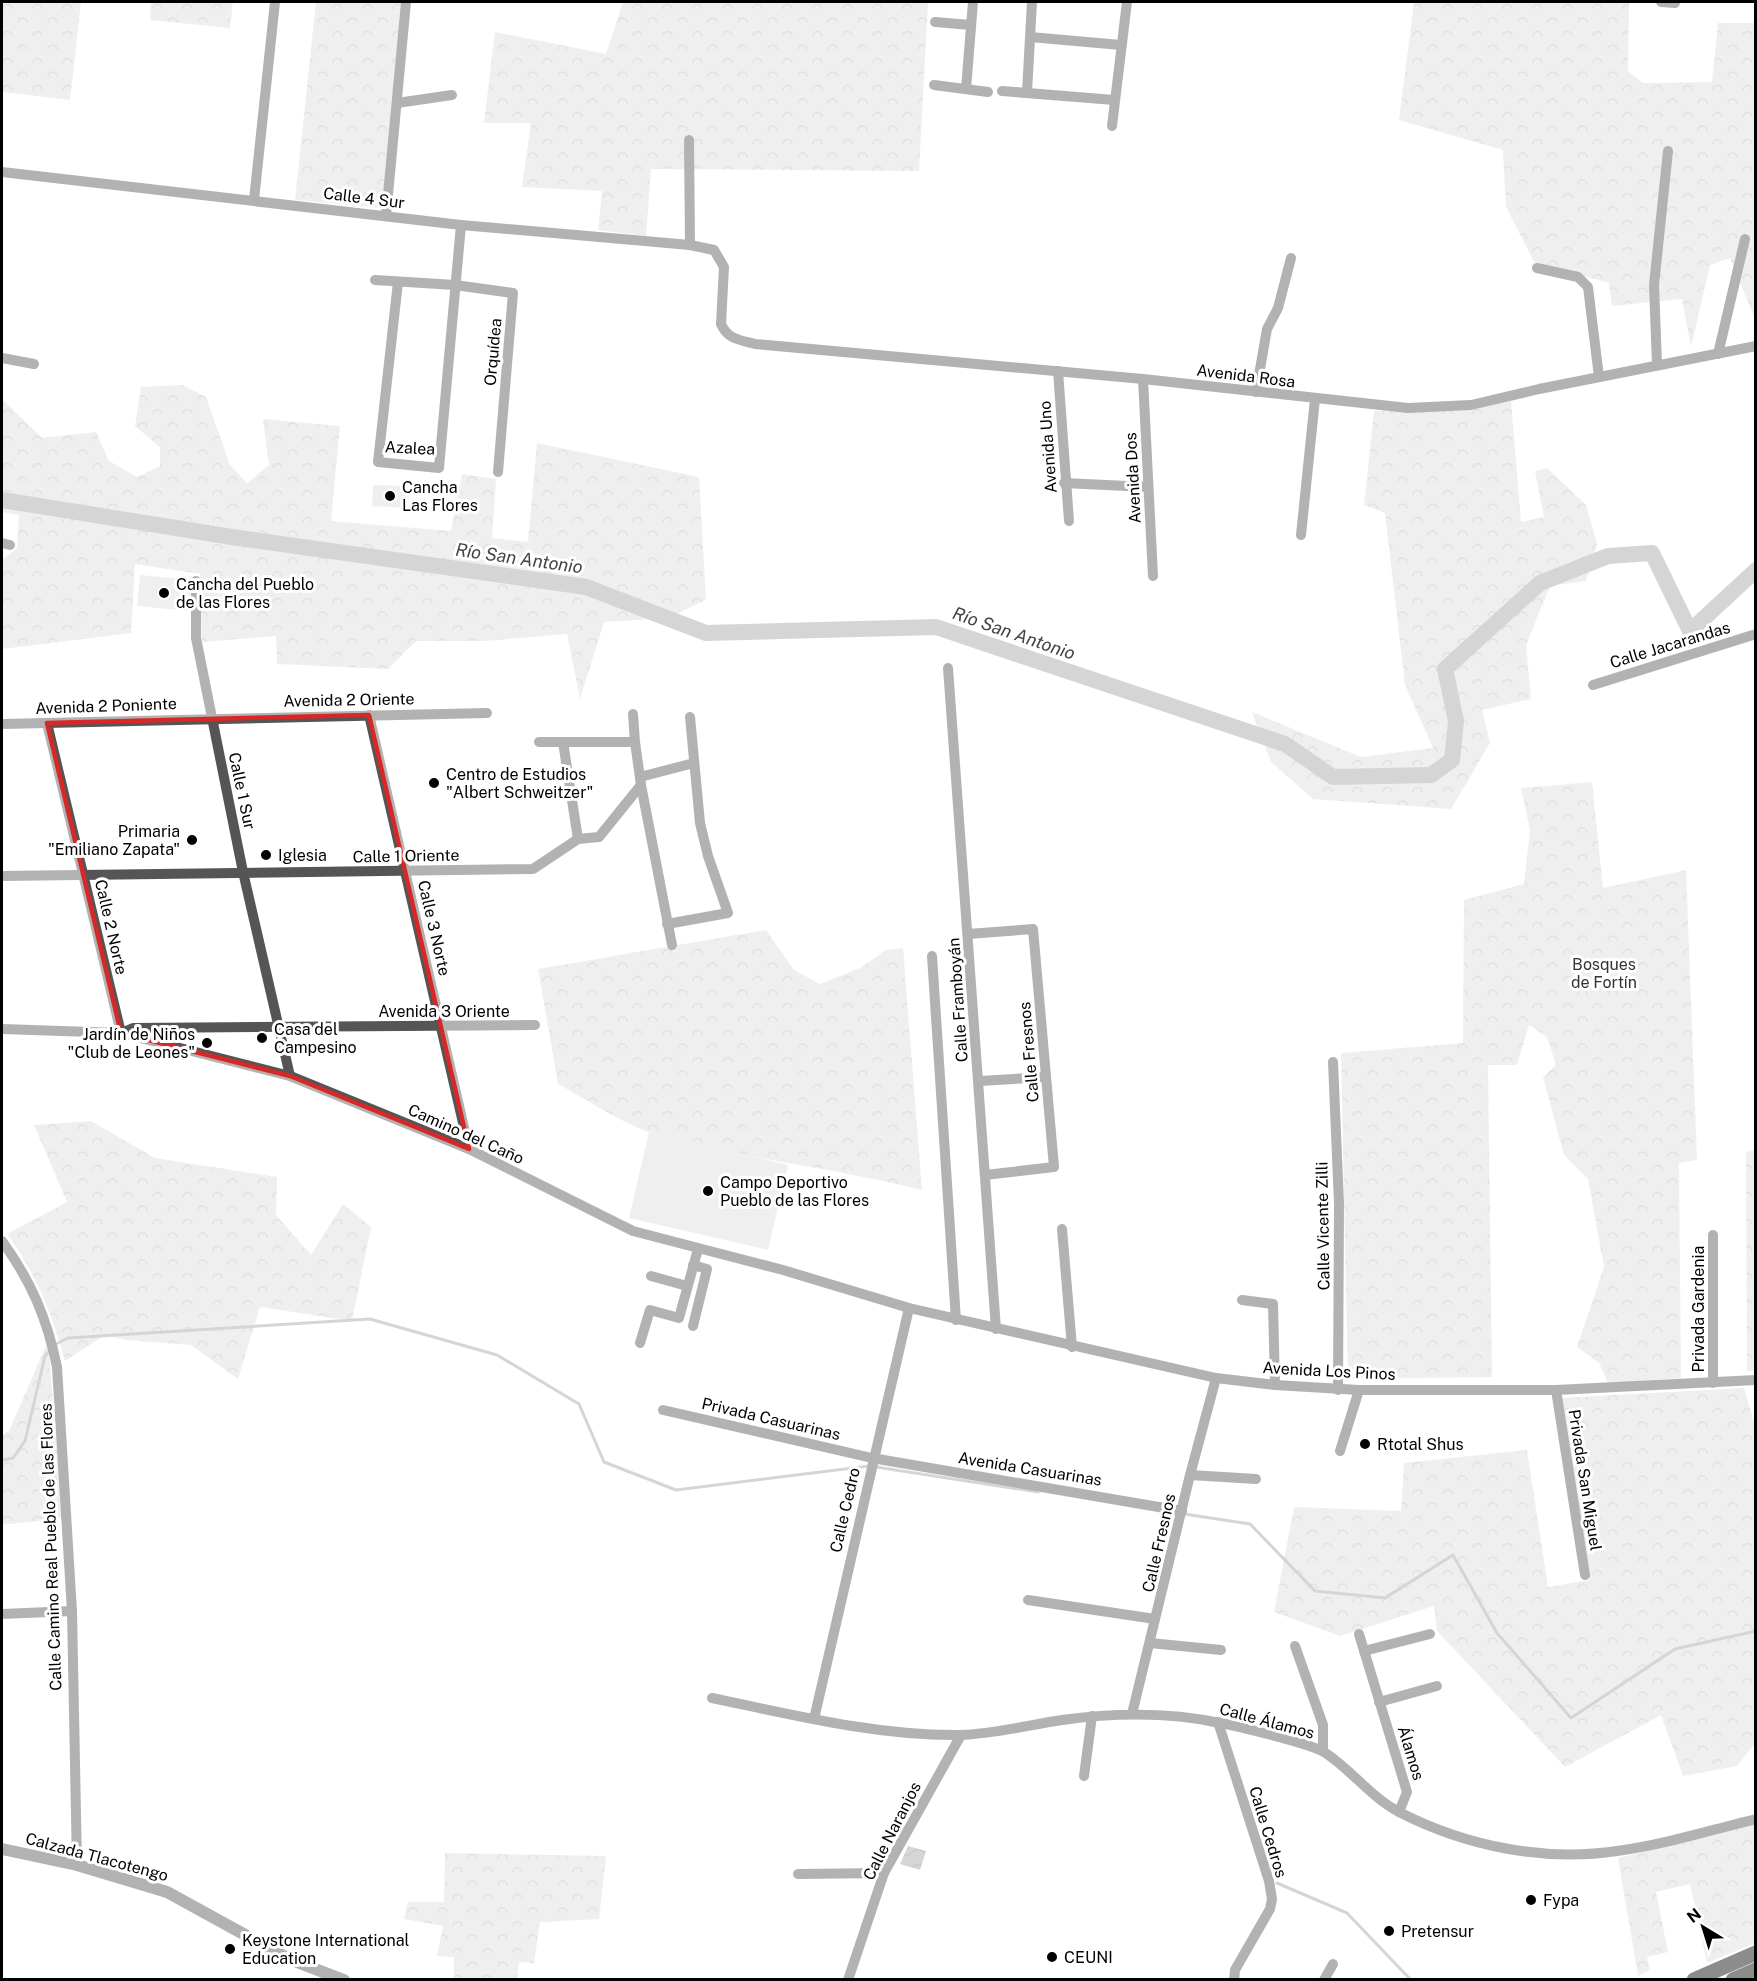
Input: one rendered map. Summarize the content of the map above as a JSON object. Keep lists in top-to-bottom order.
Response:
{
  "streets": {
    "street": [
      "Calle 4 Sur",
      "Orquídea",
      "Avenida Rosa",
      "Avenida Uno",
      "Azalea",
      "Avenida Dos",
      "Calle Jacarandas",
      "Avenida 2 Oriente",
      "Avenida 2 Poniente",
      "Calle 1 Sur",
      "Calle 1 Oriente",
      "Calle 2 Norte",
      "Calle 3 Norte",
      "Calle Framboyán",
      "Avenida 3 Oriente",
      "Calle Fresnos",
      "Camino del Caño",
      "Calle Vicente Zilli",
      "Privada Gardenia",
      "Avenida Los Pinos",
      "Privada Casuarinas",
      "Avenida Casuarinas",
      "Privada San Miguel",
      "Calle Cedro",
      "Calle Camino Real Pueblo de las Flores",
      "Calle Álamos",
      "Álamos",
      "Calle Naranjos",
      "Calle Cedros",
      "Calzada Tlacotengo"
    ]
  },
  "crossings": [
    ["Calle 4 Sur", "Avenida Rosa"],
    ["Calle 4 Sur", "Azalea"],
    ["Orquídea", "Azalea"],
    ["Avenida Rosa", "Avenida Uno"],
    ["Avenida Rosa", "Avenida Dos"],
    ["Avenida 2 Oriente", "Avenida 2 Poniente"],
    ["Avenida 2 Oriente", "Calle 1 Sur"],
    ["Avenida 2 Oriente", "Calle 3 Norte"],
    ["Avenida 2 Poniente", "Calle 1 Sur"],
    ["Avenida 2 Poniente", "Calle 2 Norte"],
    ["Calle 1 Sur", "Calle 1 Oriente"],
    ["Calle 1 Sur", "Avenida 3 Oriente"],
    ["Calle 1 Sur", "Camino del Caño"],
    ["Calle 1 Oriente", "Calle 2 Norte"],
    ["Calle 1 Oriente", "Calle 3 Norte"],
    ["Calle 2 Norte", "Avenida 3 Oriente"],
    ["Calle 2 Norte", "Camino del Caño"],
    ["Calle 3 Norte", "Avenida 3 Oriente"],
    ["Calle 3 Norte", "Camino del Caño"],
    ["Calle Framboyán", "Calle Fresnos"],
    ["Calle Framboyán", "Avenida Los Pinos"],
    ["Avenida 3 Oriente", "Camino del Caño"],
    ["Calle Fresnos", "Avenida Los Pinos"],
    ["Calle Fresnos", "Avenida Casuarinas"],
    ["Calle Fresnos", "Calle Álamos"],
    ["Camino del Caño", "Avenida Los Pinos"],
    ["Camino del Caño", "Calle Cedro"],
    ["Calle Vicente Zilli", "Avenida Los Pinos"],
    ["Privada Gardenia", "Avenida Los Pinos"],
    ["Avenida Los Pinos", "Privada San Miguel"],
    ["Avenida Los Pinos", "Calle Cedro"],
    ["Privada Casuarinas", "Avenida Casuarinas"],
    ["Privada Casuarinas", "Calle Cedro"],
    ["Avenida Casuarinas", "Calle Cedro"],
    ["Calle Cedro", "Calle Álamos"],
    ["Calle Camino Real Pueblo de las Flores", "Calzada Tlacotengo"],
    ["Calle Álamos", "Álamos"],
    ["Calle Álamos", "Calle Naranjos"],
    ["Calle Álamos", "Calle Cedros"]
  ],
  "water": ["Río San Antonio"],
  "parks": ["Bosques de Fortín"],
  "places": [
    "Cancha Las Flores",
    "Cancha del Pueblo de las Flores",
    "Centro de Estudios \"Albert Schweitzer\"",
    "Primaria \"Emiliano Zapata\"",
    "Iglesia",
    "Casa del Campesino",
    "Jardín de Niños \"Club de Leones\"",
    "Campo Deportivo Pueblo de las Flores",
    "Rtotal Shus",
    "Fypa",
    "Pretensur",
    "Keystone International Education",
    "CEUNI"
  ],
  "north": "top left"
}
